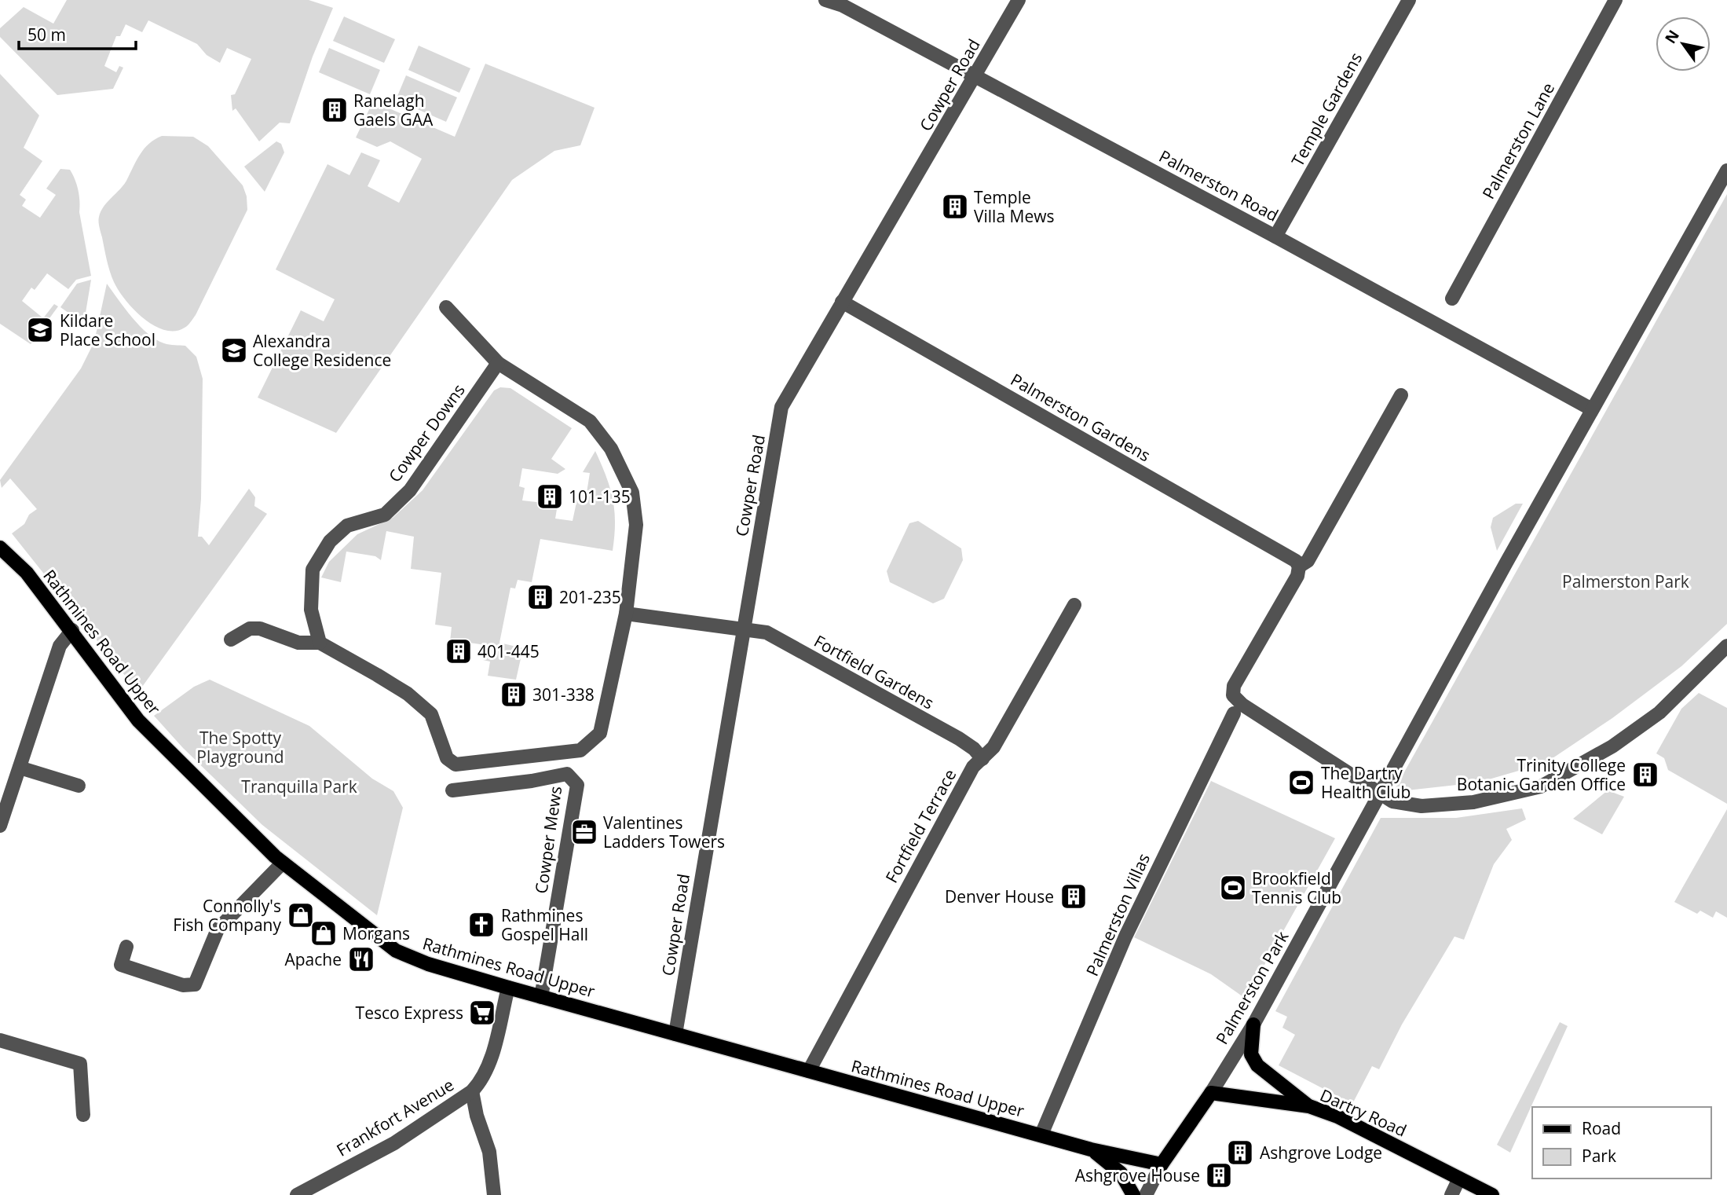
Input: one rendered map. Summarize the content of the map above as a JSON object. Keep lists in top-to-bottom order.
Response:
{
  "streets": {
    "main road": ["Rathmines Road Upper", "Palmerston Park", "Dartry Road"],
    "street": [
      "Cowper Road",
      "Temple Gardens",
      "Palmerston Lane",
      "Palmerston Road",
      "Palmerston Gardens",
      "Cowper Downs",
      "Fortfield Gardens",
      "Fortfield Terrace",
      "Cowper Mews",
      "Palmerston Villas",
      "Frankfort Avenue"
    ]
  },
  "crossings": [
    ["Cowper Road", "Palmerston Road"],
    ["Cowper Road", "Palmerston Gardens"],
    ["Cowper Road", "Rathmines Road Upper"],
    ["Cowper Road", "Fortfield Gardens"],
    ["Temple Gardens", "Palmerston Road"],
    ["Palmerston Road", "Palmerston Park"],
    ["Rathmines Road Upper", "Fortfield Terrace"],
    ["Rathmines Road Upper", "Cowper Mews"],
    ["Rathmines Road Upper", "Palmerston Villas"],
    ["Rathmines Road Upper", "Palmerston Park"],
    ["Rathmines Road Upper", "Frankfort Avenue"],
    ["Fortfield Gardens", "Fortfield Terrace"],
    ["Palmerston Park", "Dartry Road"]
  ],
  "parks": ["Palmerston Park", "The Spotty Playground", "Tranquilla Park"],
  "places": {
    "building": [
      "Ranelagh Gaels GAA",
      "Temple Villa Mews",
      "101-135",
      "201-235",
      "401-445",
      "301-338",
      "Trinity College Botanic Garden Office",
      "Denver House",
      "Ashgrove Lodge",
      "Ashgrove House"
    ],
    "school or university": ["Kildare Place School", "Alexandra College Residence"],
    "sports": ["The Dartry Health Club", "Brookfield Tennis Club"],
    "office": ["Valentines Ladders Towers"],
    "shop": ["Connolly's Fish Company", "Morgans"],
    "church": ["Rathmines Gospel Hall"],
    "restaurant": ["Apache"],
    "supermarket": ["Tesco Express"]
  },
  "legend": ["Road", "Park"],
  "scale_bar": "50 m",
  "north": "top left"
}
